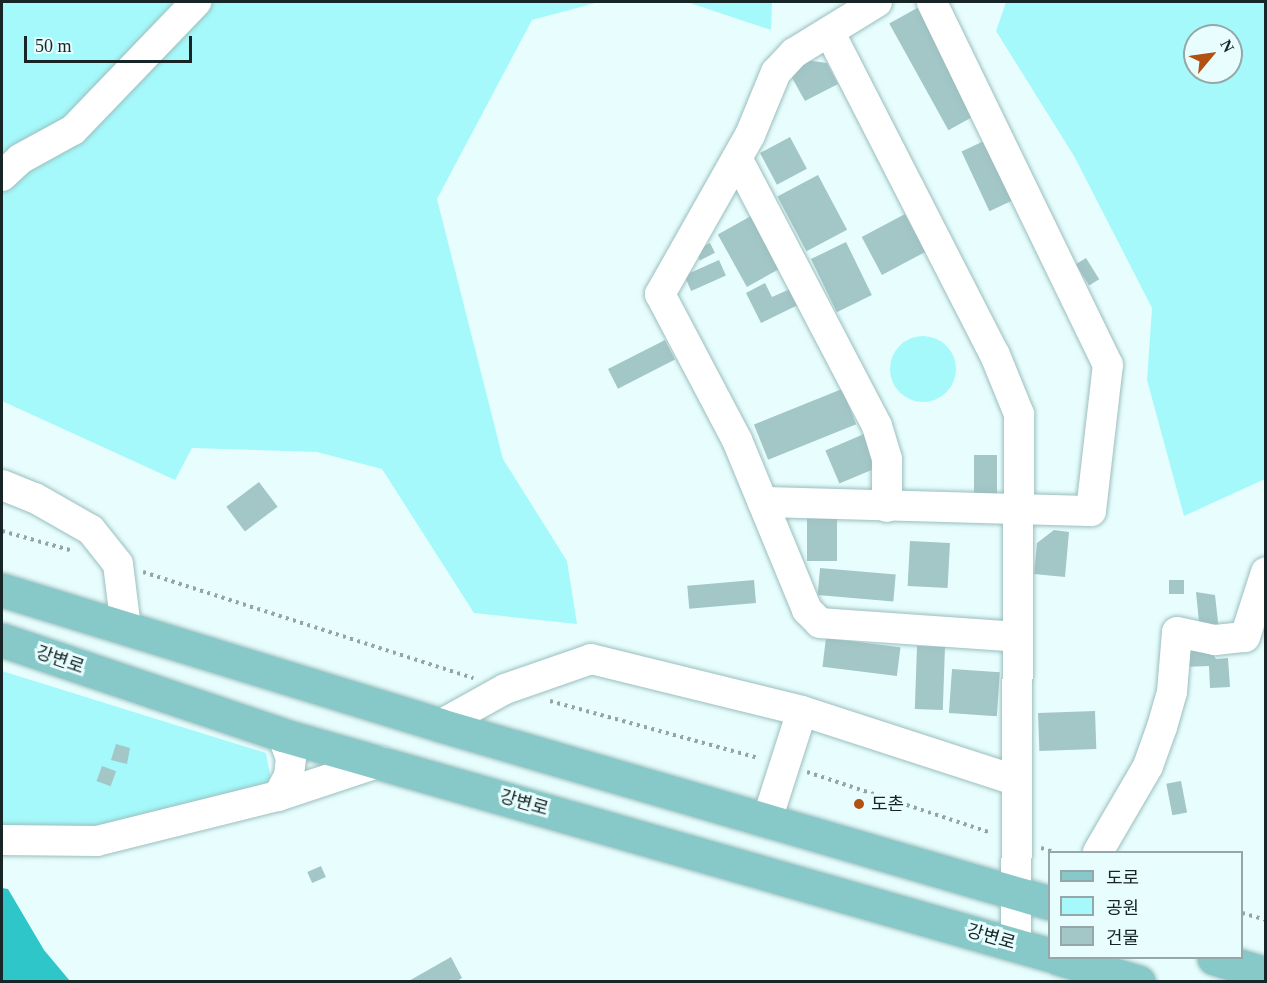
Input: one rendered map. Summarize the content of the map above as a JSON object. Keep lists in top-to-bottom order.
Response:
{
  "streets": {
    "main road": ["강변로"]
  },
  "places": ["도촌"],
  "legend": ["도로", "공원", "건물"],
  "scale_bar": "50 m",
  "north": "top right"
}
